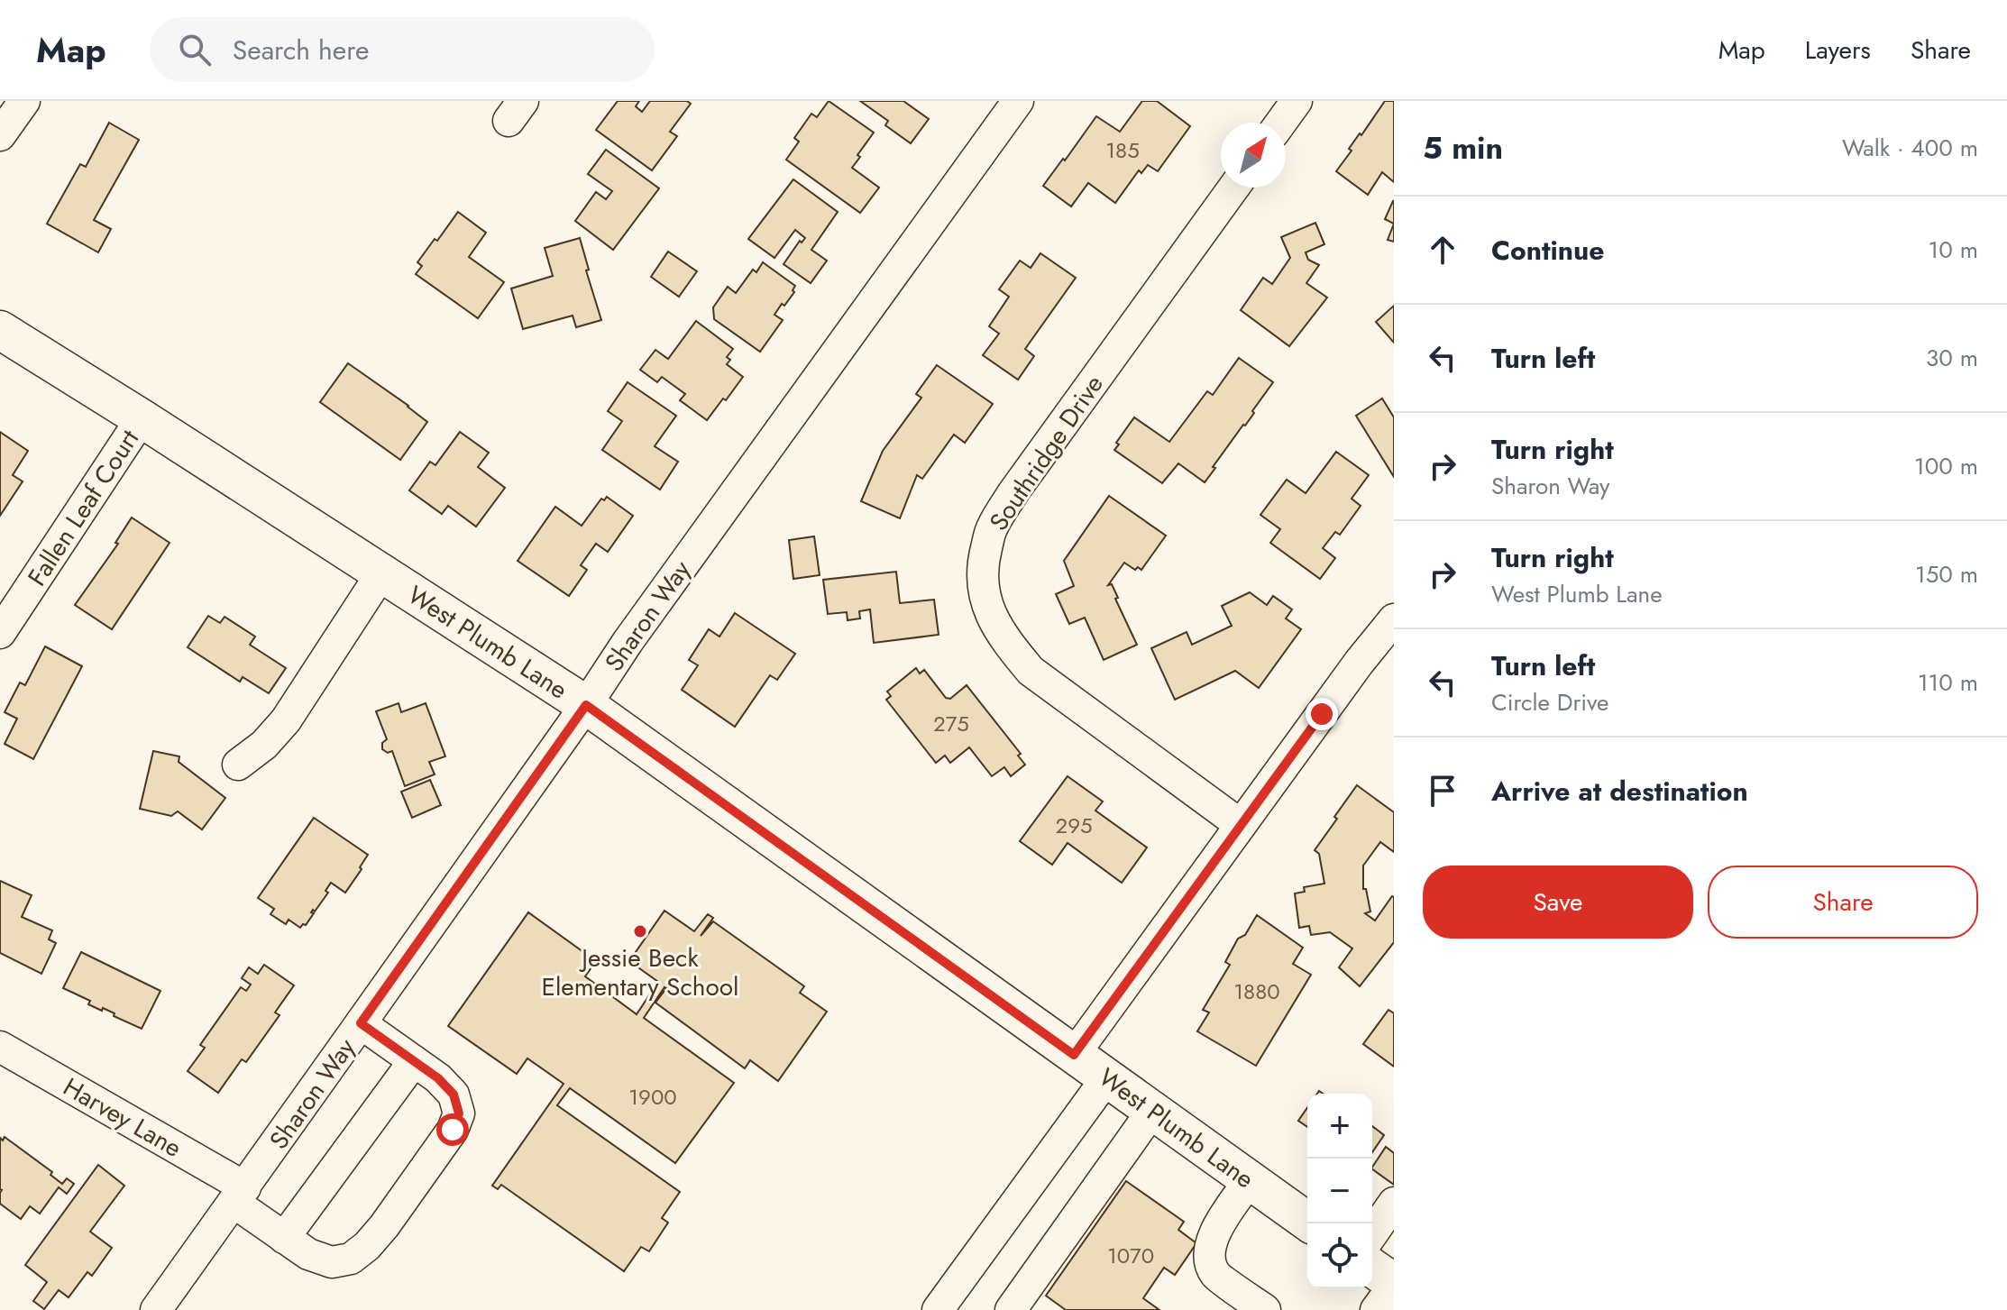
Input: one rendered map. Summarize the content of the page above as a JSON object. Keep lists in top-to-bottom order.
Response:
{
  "streets": {
    "main road": ["West Plumb Lane"],
    "street": [
      "Southridge Drive",
      "Fallen Leaf Court",
      "Sharon Way",
      "Harvey Lane"
    ]
  },
  "crossings": [
    ["Fallen Leaf Court", "West Plumb Lane"],
    ["Sharon Way", "West Plumb Lane"],
    ["Sharon Way", "Harvey Lane"]
  ],
  "places": ["Jessie Beck Elementary School"],
  "house_numbers": [
    "185",
    "275",
    "295",
    "1880",
    "1900",
    "1070"
  ],
  "north": "top right",
  "page": {
    "header": "Map",
    "search": "Search here",
    "nav": ["Map", "Layers", "Share"],
    "heading": ["5 min", "Walk · 400 m"],
    "list": [
      ["Continue", "10 m"],
      ["Turn left", "30 m"],
      ["Turn right", "Sharon Way", "100 m"],
      ["Turn right", "West Plumb Lane", "150 m"],
      ["Turn left", "Circle Drive", "110 m"],
      "Arrive at destination"
    ],
    "buttons": ["Save", "Share"],
    "map_buttons": ["+", "−"]
  }
}
